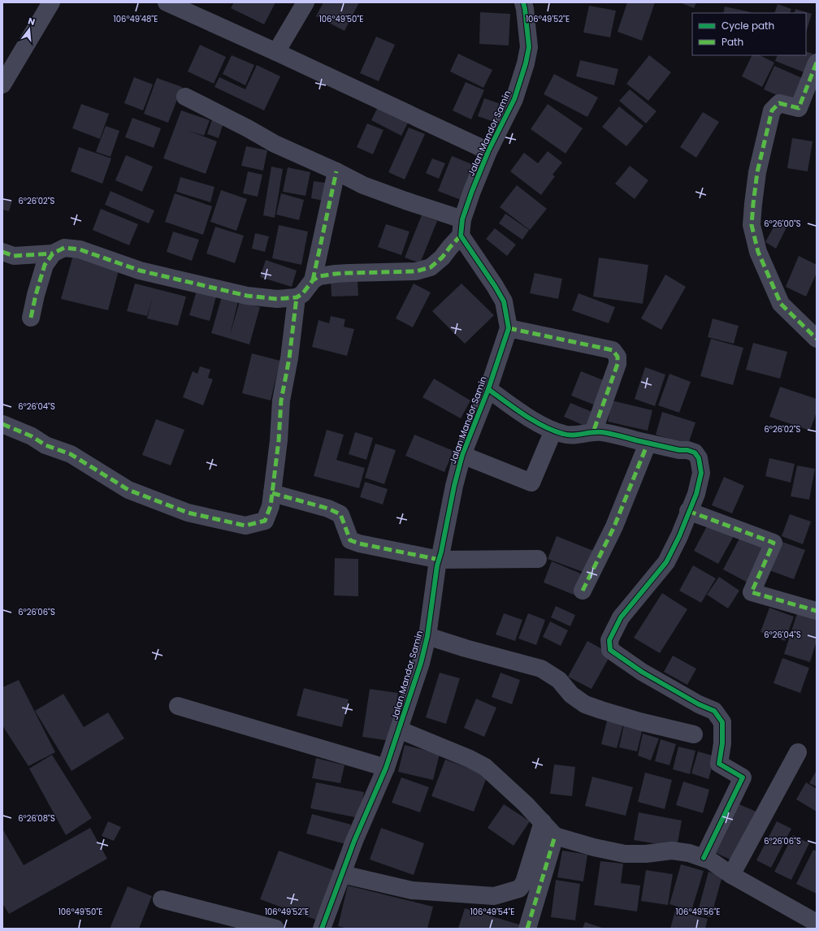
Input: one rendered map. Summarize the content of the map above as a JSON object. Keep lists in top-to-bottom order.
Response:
{
  "streets": {
    "street": ["Jalan Mandor Samin"]
  },
  "legend": ["Cycle path", "Path"],
  "north": "top",
  "coordinates": [
    "106°49'48\"E",
    "106°49'50\"E",
    "106°49'52\"E",
    "6°26'02\"S",
    "6°26'00\"S",
    "6°26'04\"S",
    "6°26'06\"S",
    "6°26'08\"S",
    "106°49'54\"E",
    "106°49'56\"E"
  ]
}
